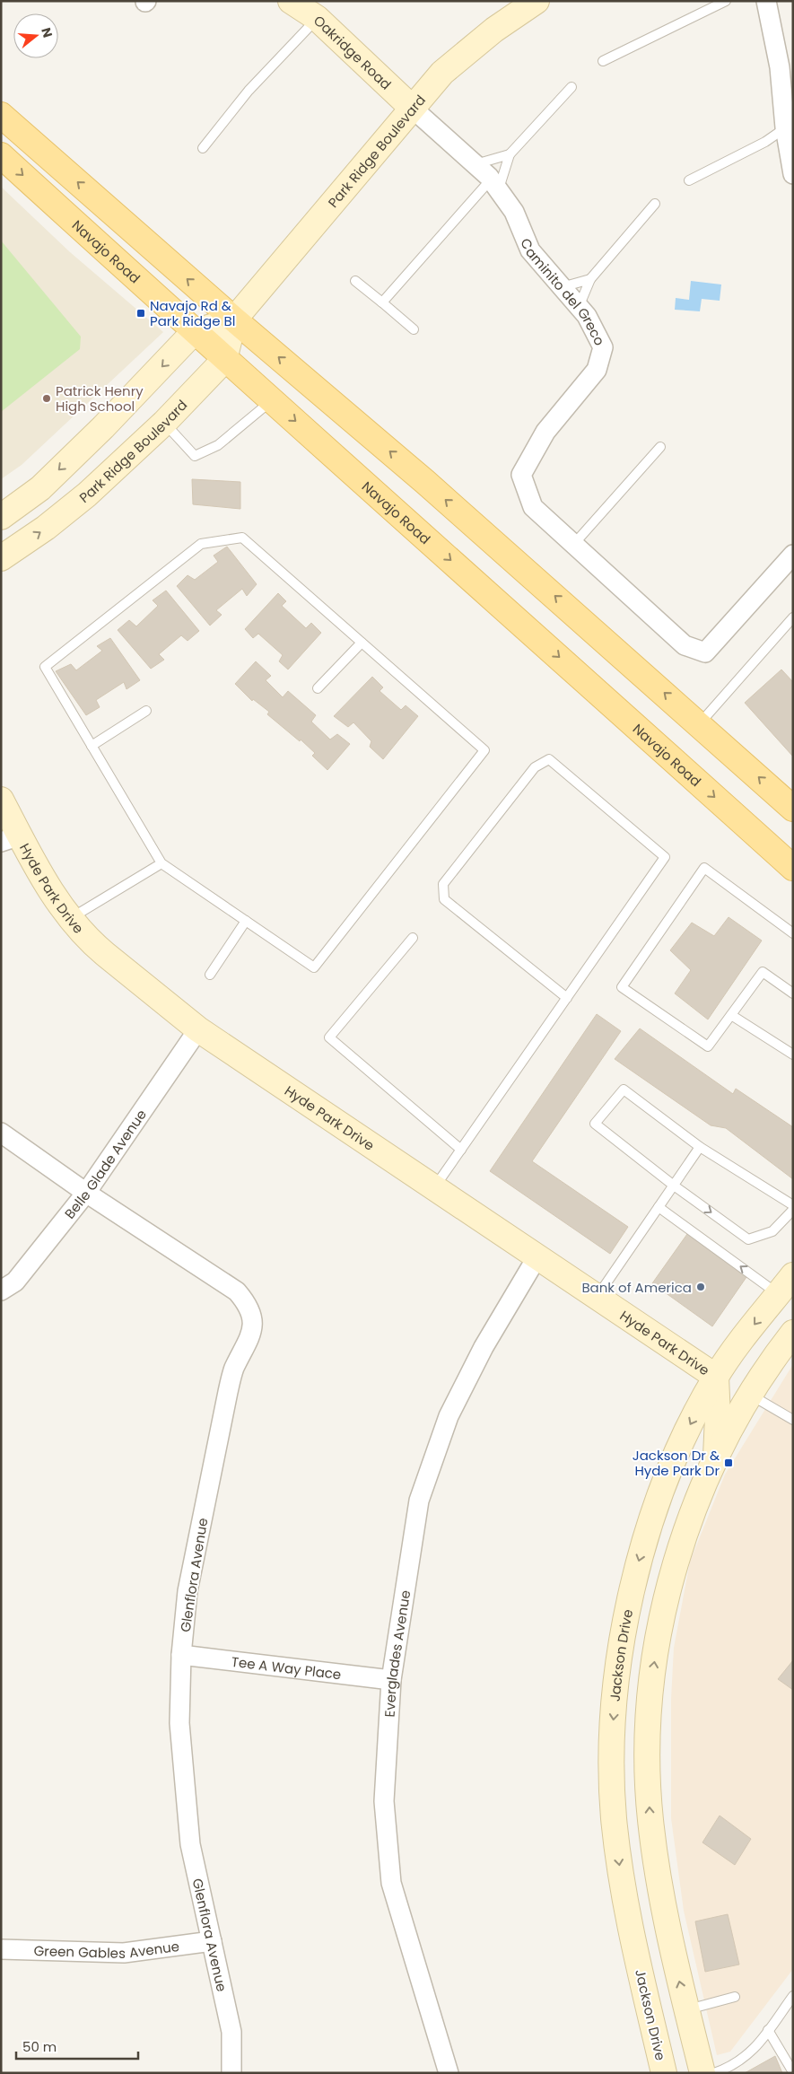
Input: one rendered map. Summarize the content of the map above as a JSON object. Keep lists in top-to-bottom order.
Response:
{
  "streets": {
    "main road": [
      "Oakridge Road",
      "Park Ridge Boulevard",
      "Navajo Road",
      "Hyde Park Drive",
      "Jackson Drive"
    ],
    "street": [
      "Caminito del Greco",
      "Belle Glade Avenue",
      "Glenflora Avenue",
      "Everglades Avenue",
      "Tee A Way Place",
      "Green Gables Avenue"
    ]
  },
  "crossings": [
    ["Oakridge Road", "Park Ridge Boulevard"],
    ["Oakridge Road", "Caminito del Greco"],
    ["Park Ridge Boulevard", "Navajo Road"],
    ["Park Ridge Boulevard", "Caminito del Greco"],
    ["Hyde Park Drive", "Belle Glade Avenue"],
    ["Hyde Park Drive", "Everglades Avenue"],
    ["Hyde Park Drive", "Jackson Drive"],
    ["Belle Glade Avenue", "Glenflora Avenue"],
    ["Glenflora Avenue", "Tee A Way Place"],
    ["Glenflora Avenue", "Green Gables Avenue"],
    ["Everglades Avenue", "Tee A Way Place"]
  ],
  "places": {
    "transit": ["Navajo Rd & Park Ridge Bl", "Jackson Dr & Hyde Park Dr"],
    "other": ["Patrick Henry High School", "Bank of America"]
  },
  "scale_bar": "50 m",
  "north": "right"
}
